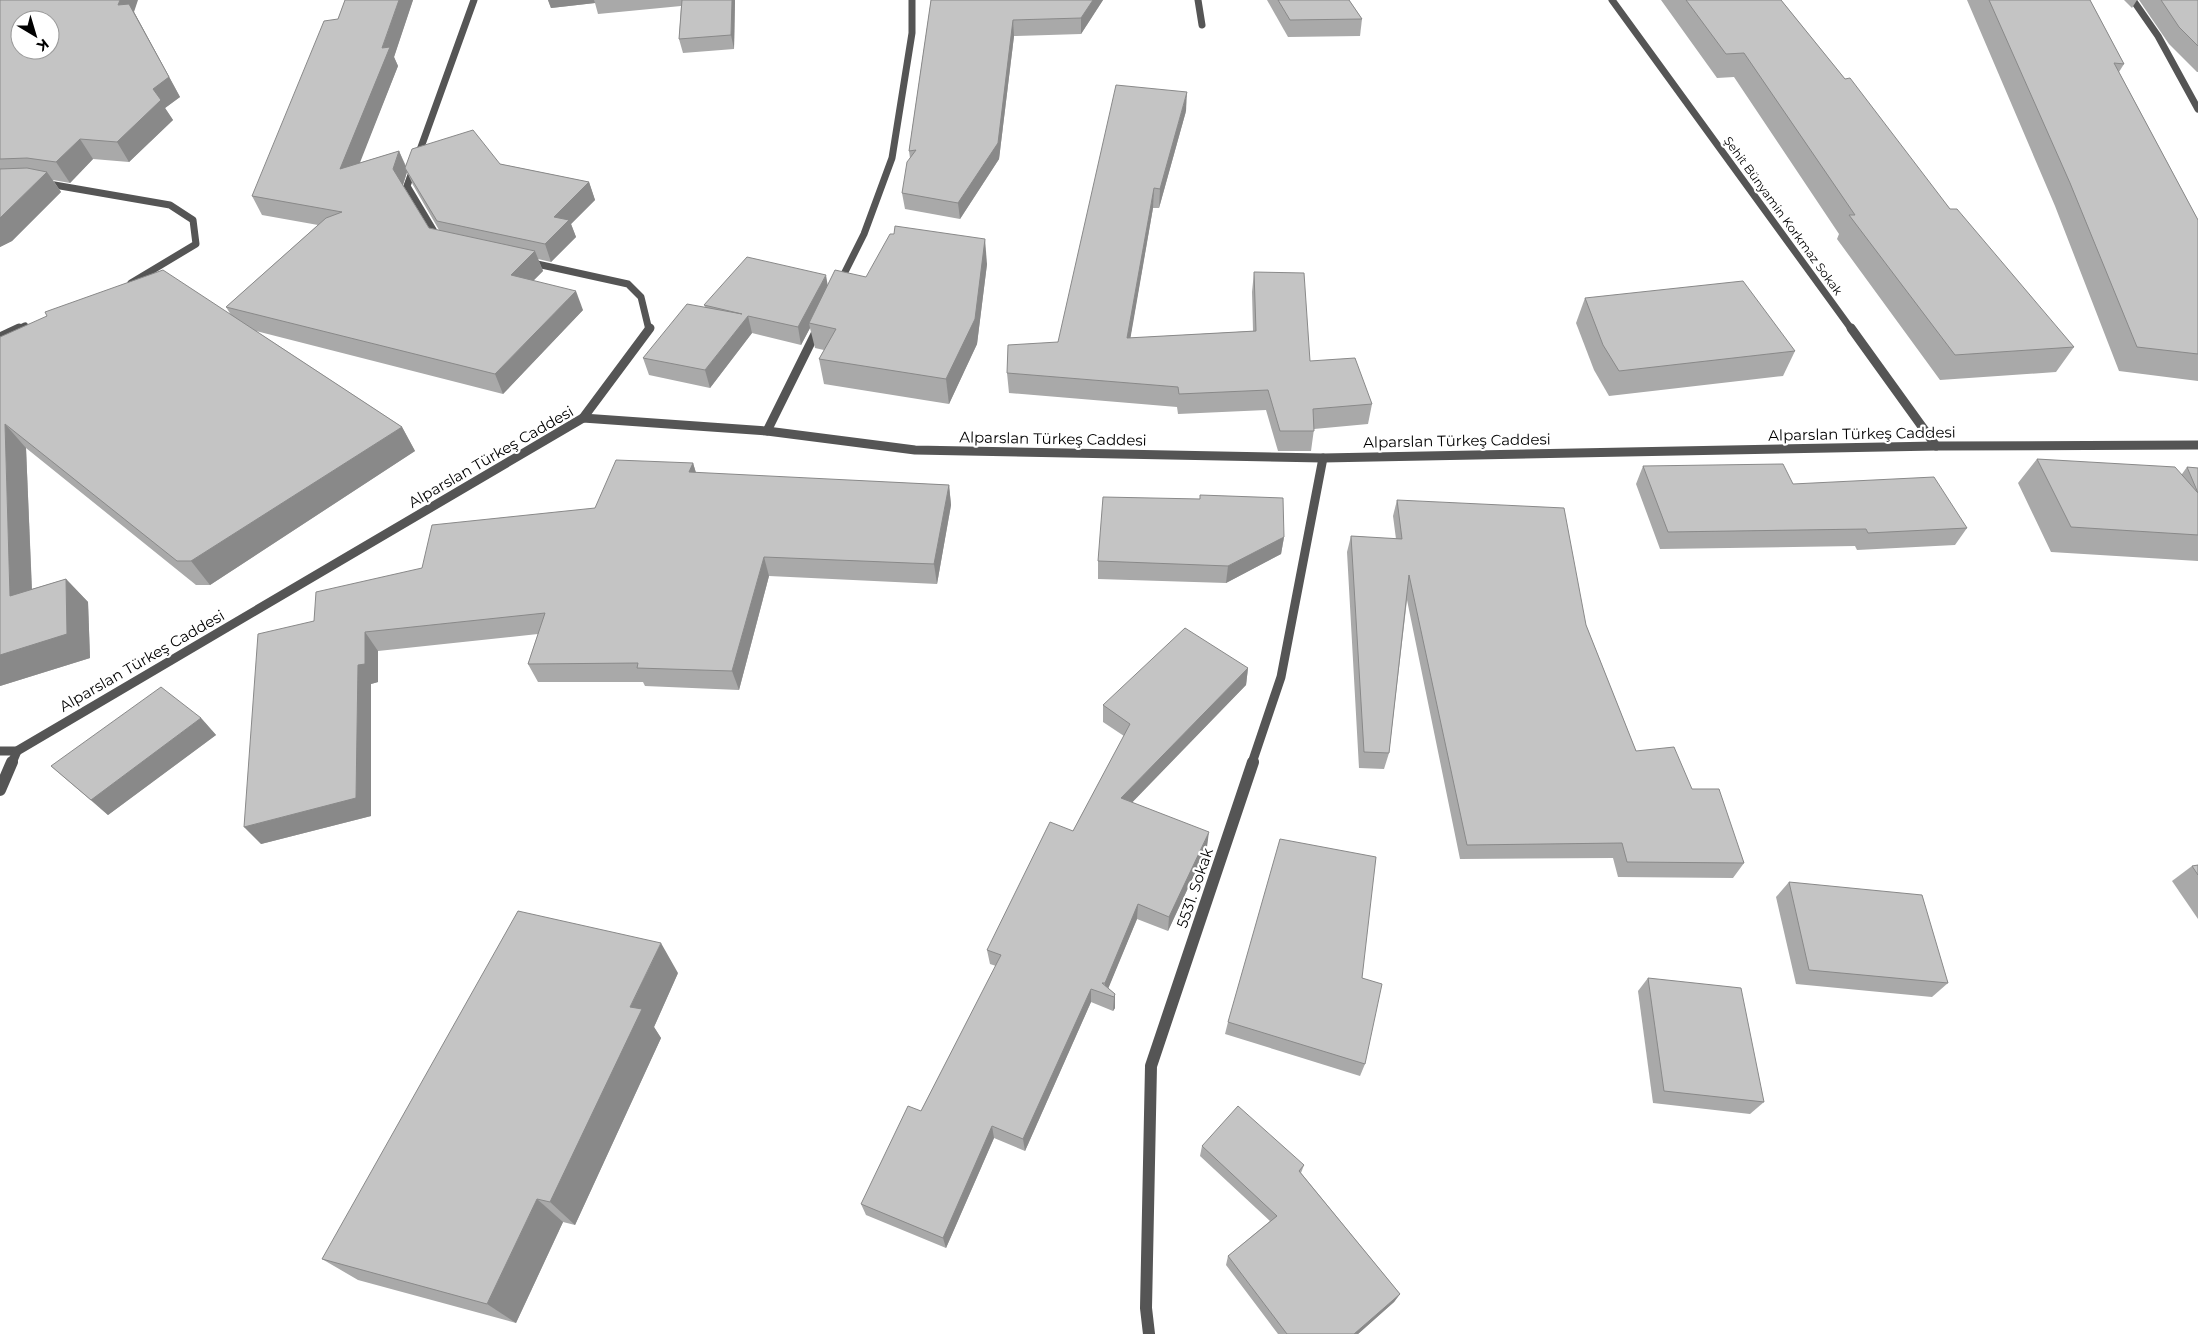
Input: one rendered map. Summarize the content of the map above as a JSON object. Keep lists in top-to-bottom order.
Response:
{
  "streets": {
    "street": ["Şehit Bünyamin Korkmaz Sokak", "Alparslan Türkeş Caddesi", "5531. Sokak"]
  },
  "crossings": [
    ["Şehit Bünyamin Korkmaz Sokak", "Alparslan Türkeş Caddesi"],
    ["Alparslan Türkeş Caddesi", "5531. Sokak"]
  ],
  "north": "bottom right"
}
